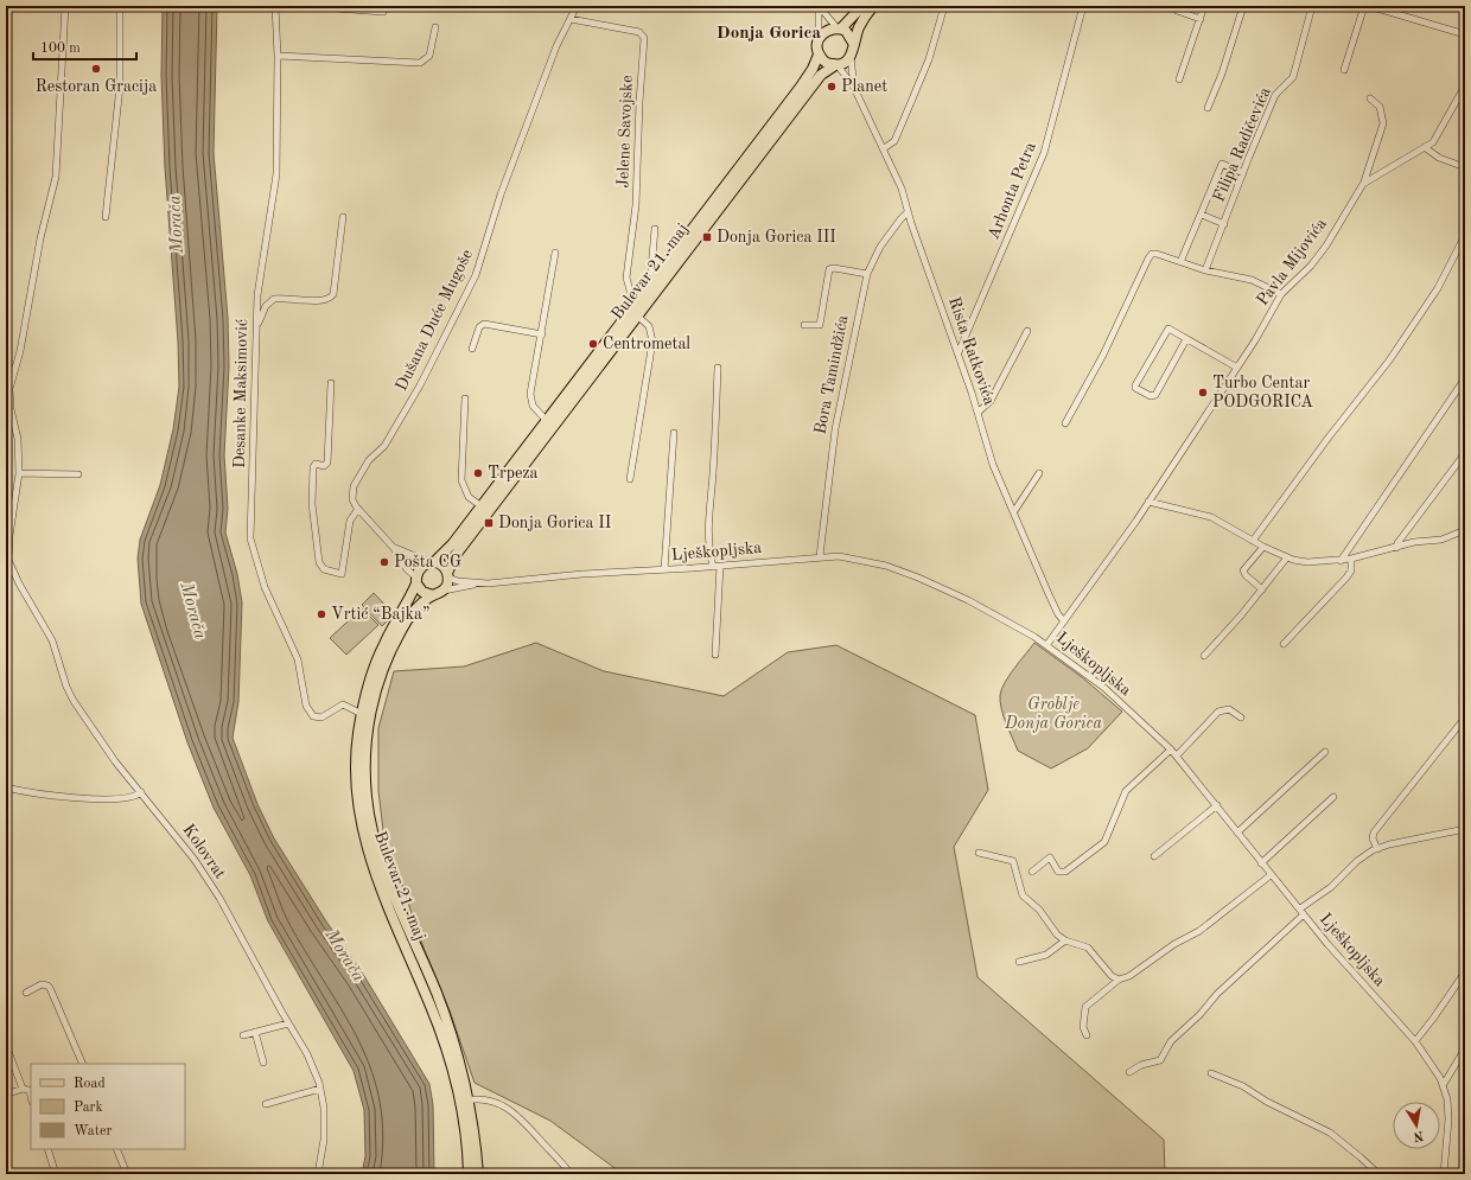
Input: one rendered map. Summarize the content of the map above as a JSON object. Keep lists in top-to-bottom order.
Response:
{
  "streets": {
    "main road": ["Bulevar 21. maj"],
    "street": [
      "Jelene Savojske",
      "Filipa Radičevića",
      "Arhonta Petra",
      "Pavla Mijovića",
      "Dušana Duće Mugoše",
      "Rista Ratkovića",
      "Bora Tamindžića",
      "Desanke Maksimović",
      "Lješkopljska",
      "Kolovrat"
    ]
  },
  "crossings": [
    ["Jelene Savojske", "Bulevar 21. maj"],
    ["Jelene Savojske", "Dušana Duće Mugoše"],
    ["Arhonta Petra", "Rista Ratkovića"],
    ["Pavla Mijovića", "Rista Ratkovića"],
    ["Pavla Mijovića", "Lješkopljska"],
    ["Bulevar 21. maj", "Dušana Duće Mugoše"],
    ["Bulevar 21. maj", "Rista Ratkovića"],
    ["Bulevar 21. maj", "Desanke Maksimović"],
    ["Bulevar 21. maj", "Lješkopljska"],
    ["Dušana Duće Mugoše", "Lješkopljska"],
    ["Rista Ratkovića", "Bora Tamindžića"],
    ["Bora Tamindžića", "Lješkopljska"]
  ],
  "districts": ["Donja Gorica"],
  "water": ["Morača"],
  "parks": ["Groblje Donja Gorica"],
  "places": {
    "other": [
      "Restoran Gracija",
      "Planet",
      "Centrometal",
      "Turbo Centar PODGORICA",
      "Trpeza",
      "Pošta CG",
      "Vrtić “Bajka”"
    ],
    "transit": ["Donja Gorica III", "Donja Gorica II"]
  },
  "legend": ["Road", "Park", "Water"],
  "scale_bar": "100 m",
  "north": "bottom"
}
